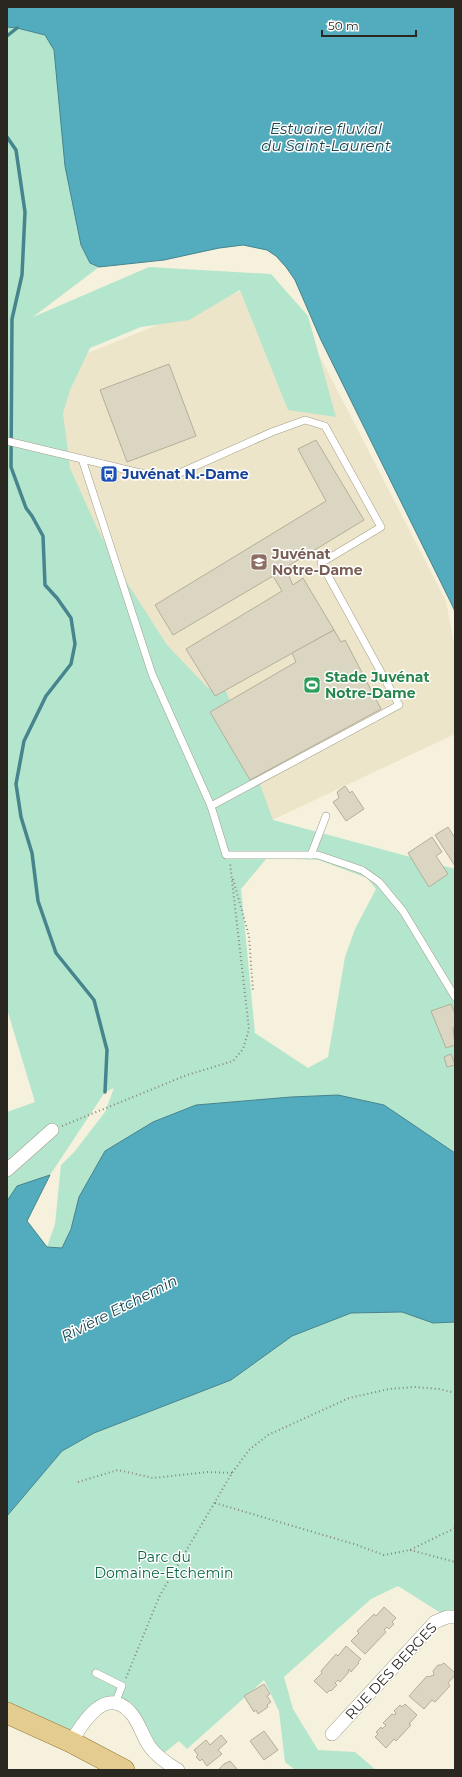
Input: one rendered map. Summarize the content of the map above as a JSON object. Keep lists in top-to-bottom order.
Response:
{
  "streets": {
    "street": ["RUE DES BERGES"]
  },
  "water": ["Estuaire fluvial du Saint-Laurent", "Rivière Etchemin"],
  "parks": ["Parc du Domaine-Etchemin"],
  "places": {
    "bus stop": ["Juvénat N.-Dame"],
    "school or university": ["Juvénat Notre-Dame"],
    "sports": ["Stade Juvénat Notre-Dame"]
  },
  "scale_bar": "50 m"
}
